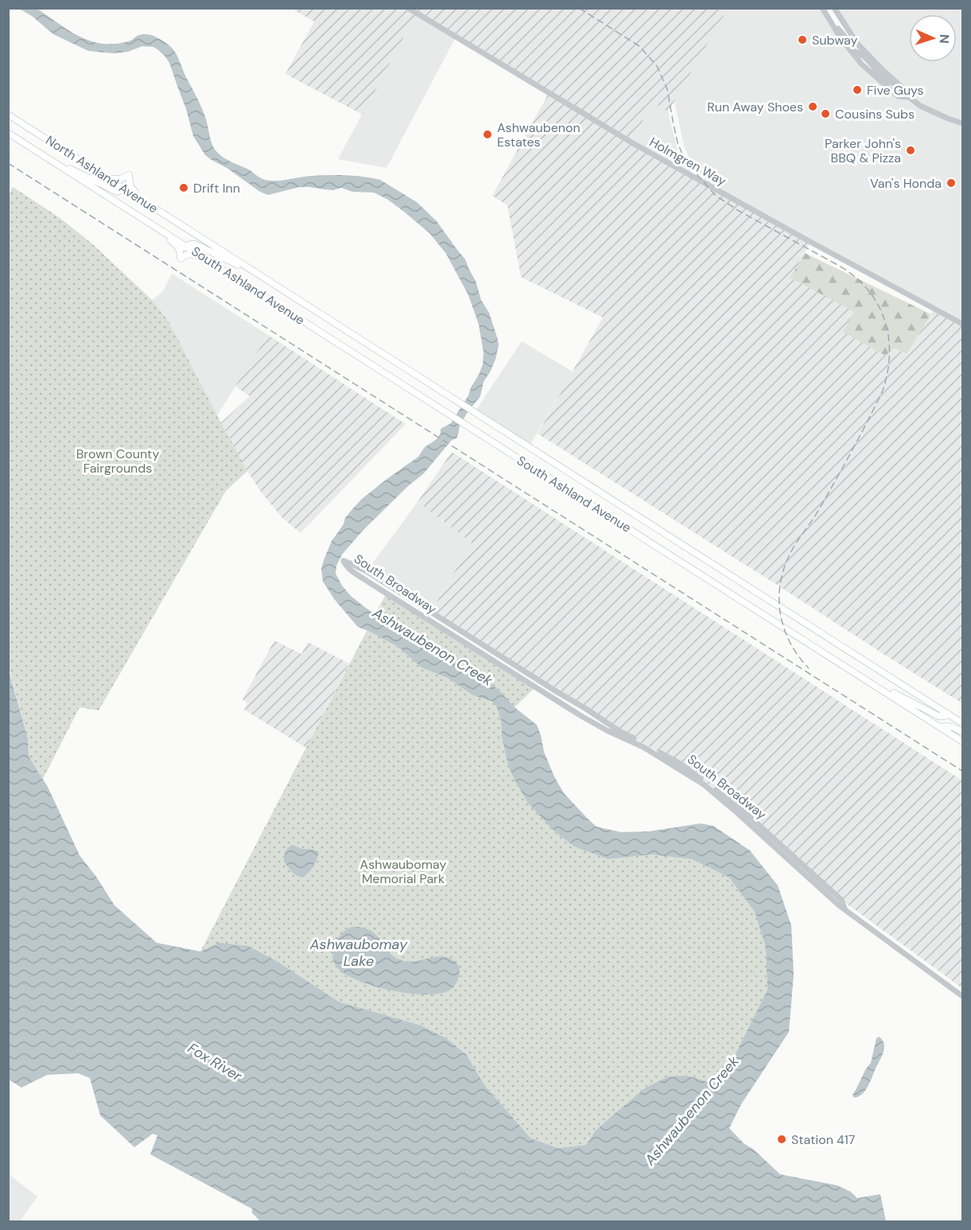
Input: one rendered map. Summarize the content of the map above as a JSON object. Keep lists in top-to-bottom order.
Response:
{
  "streets": {
    "main road": ["North Ashland Avenue", "South Ashland Avenue"],
    "street": ["Holmgren Way", "South Broadway"]
  },
  "crossings": [
    ["North Ashland Avenue", "South Ashland Avenue"]
  ],
  "water": ["Ashwaubenon Creek", "Ashwaubomay Lake", "Fox River"],
  "parks": ["Brown County Fairgrounds", "Ashwaubomay Memorial Park"],
  "places": [
    "Subway",
    "Five Guys",
    "Run Away Shoes",
    "Cousins Subs",
    "Ashwaubenon Estates",
    "Parker John's BBQ & Pizza",
    "Van's Honda",
    "Drift Inn",
    "Station 417"
  ],
  "north": "right"
}
